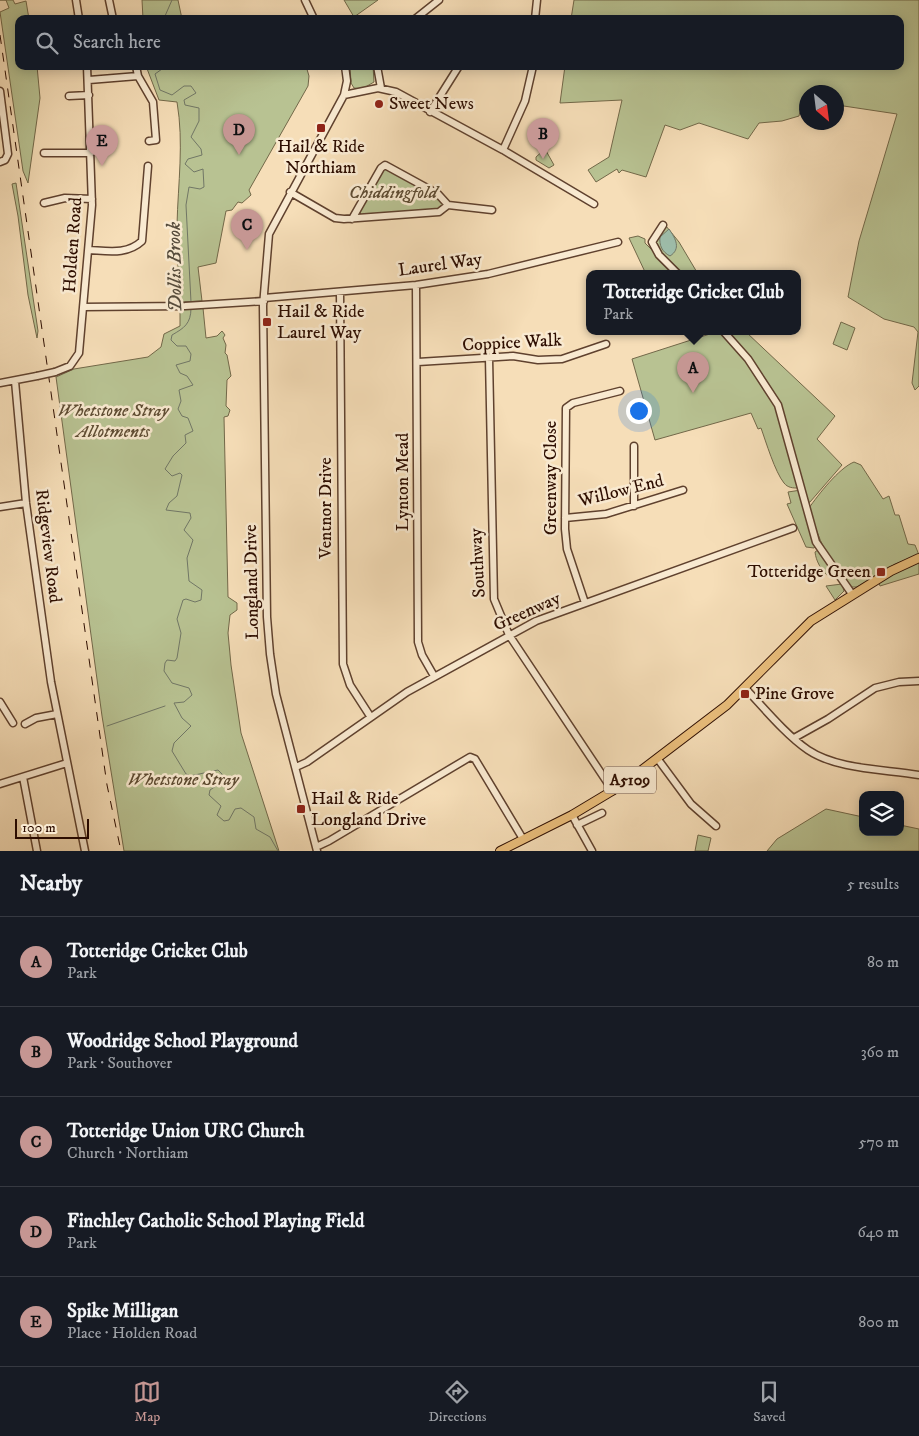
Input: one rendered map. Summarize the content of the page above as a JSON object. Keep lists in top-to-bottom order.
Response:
{
  "streets": {
    "main road": ["A5109"],
    "street": [
      "Holden Road",
      "Laurel Way",
      "Coppice Walk",
      "Greenway Close",
      "Lynton Mead",
      "Willow End",
      "Ventnor Drive",
      "Ridgeview Road",
      "Southway",
      "Longland Drive",
      "Greenway"
    ]
  },
  "crossings": [
    ["Holden Road", "Laurel Way"],
    ["Holden Road", "Ridgeview Road"],
    ["Laurel Way", "Lynton Mead"],
    ["Laurel Way", "Ventnor Drive"],
    ["Laurel Way", "Longland Drive"],
    ["Coppice Walk", "Lynton Mead"],
    ["Coppice Walk", "Southway"],
    ["Greenway Close", "Willow End"],
    ["Greenway Close", "Greenway"],
    ["Lynton Mead", "Greenway"],
    ["Ventnor Drive", "Greenway"],
    ["Southway", "Greenway"],
    ["Southway", "A5109"],
    ["Longland Drive", "Greenway"]
  ],
  "water": ["Dollis Brook"],
  "parks": ["Chiddingfold", "Whetstone Stray Allotments", "Whetstone Stray"],
  "places": {
    "other": ["Sweet News"],
    "transit": [
      "Hail & Ride Northiam",
      "Hail & Ride Laurel Way",
      "Totteridge Green",
      "Pine Grove",
      "Hail & Ride Longland Drive"
    ]
  },
  "scale_bar": "100 m",
  "north": "bottom right",
  "page": {
    "search": "Search here",
    "pins": [
      "D",
      "B",
      "E",
      "C",
      "A"
    ],
    "popup": ["Totteridge Cricket Club", "Park"],
    "scale": "100 m",
    "heading": ["Nearby", "5 results"],
    "list": [
      {
        "mark": "A",
        "name": "Totteridge Cricket Club",
        "note": "Park",
        "value": "80 m"
      },
      {
        "mark": "B",
        "name": "Woodridge School Playground",
        "note": "Park · Southover",
        "value": "360 m"
      },
      {
        "mark": "C",
        "name": "Totteridge Union URC Church",
        "note": "Church · Northiam",
        "value": "570 m"
      },
      {
        "mark": "D",
        "name": "Finchley Catholic School Playing Field",
        "note": "Park",
        "value": "640 m"
      },
      {
        "mark": "E",
        "name": "Spike Milligan",
        "note": "Place · Holden Road",
        "value": "800 m"
      }
    ],
    "nav": ["Map", "Directions", "Saved"]
  }
}
